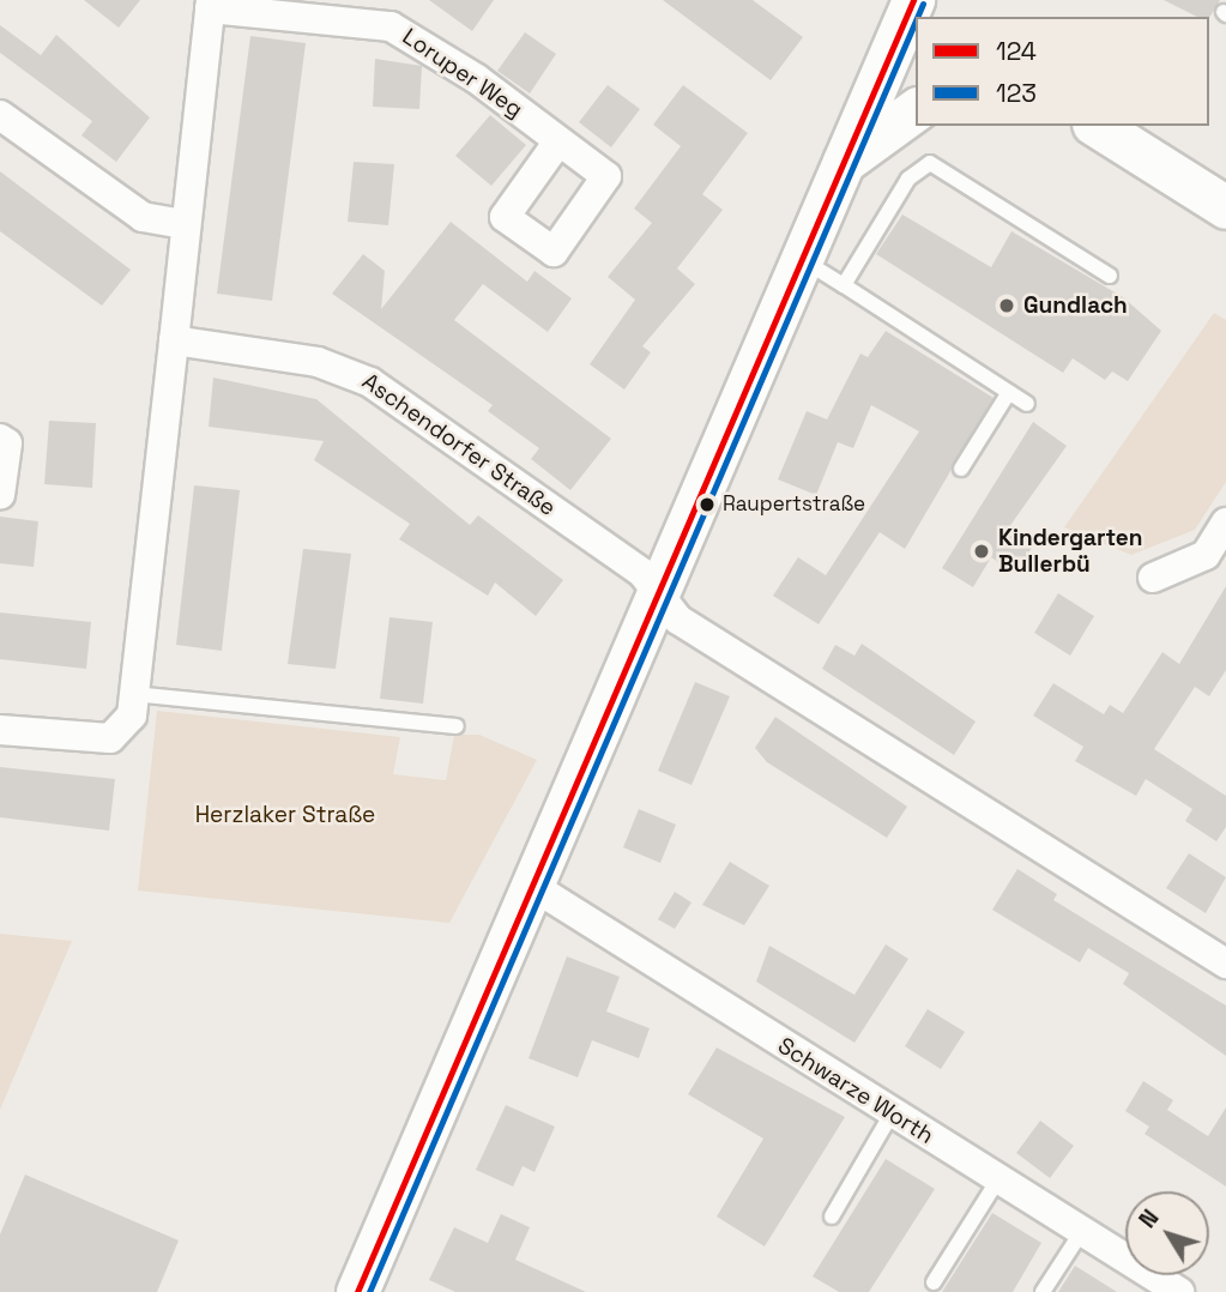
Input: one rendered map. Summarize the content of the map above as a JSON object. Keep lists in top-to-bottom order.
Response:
{
  "streets": {
    "street": ["Loruper Weg", "Aschendorfer Straße", "Schwarze Worth"]
  },
  "parks": ["Herzlaker Straße"],
  "places": ["Gundlach", "Raupertstraße", "Kindergarten Bullerbü"],
  "lines": ["transit line 124", "transit line 123"],
  "legend": ["124", "123"],
  "north": "top left"
}
